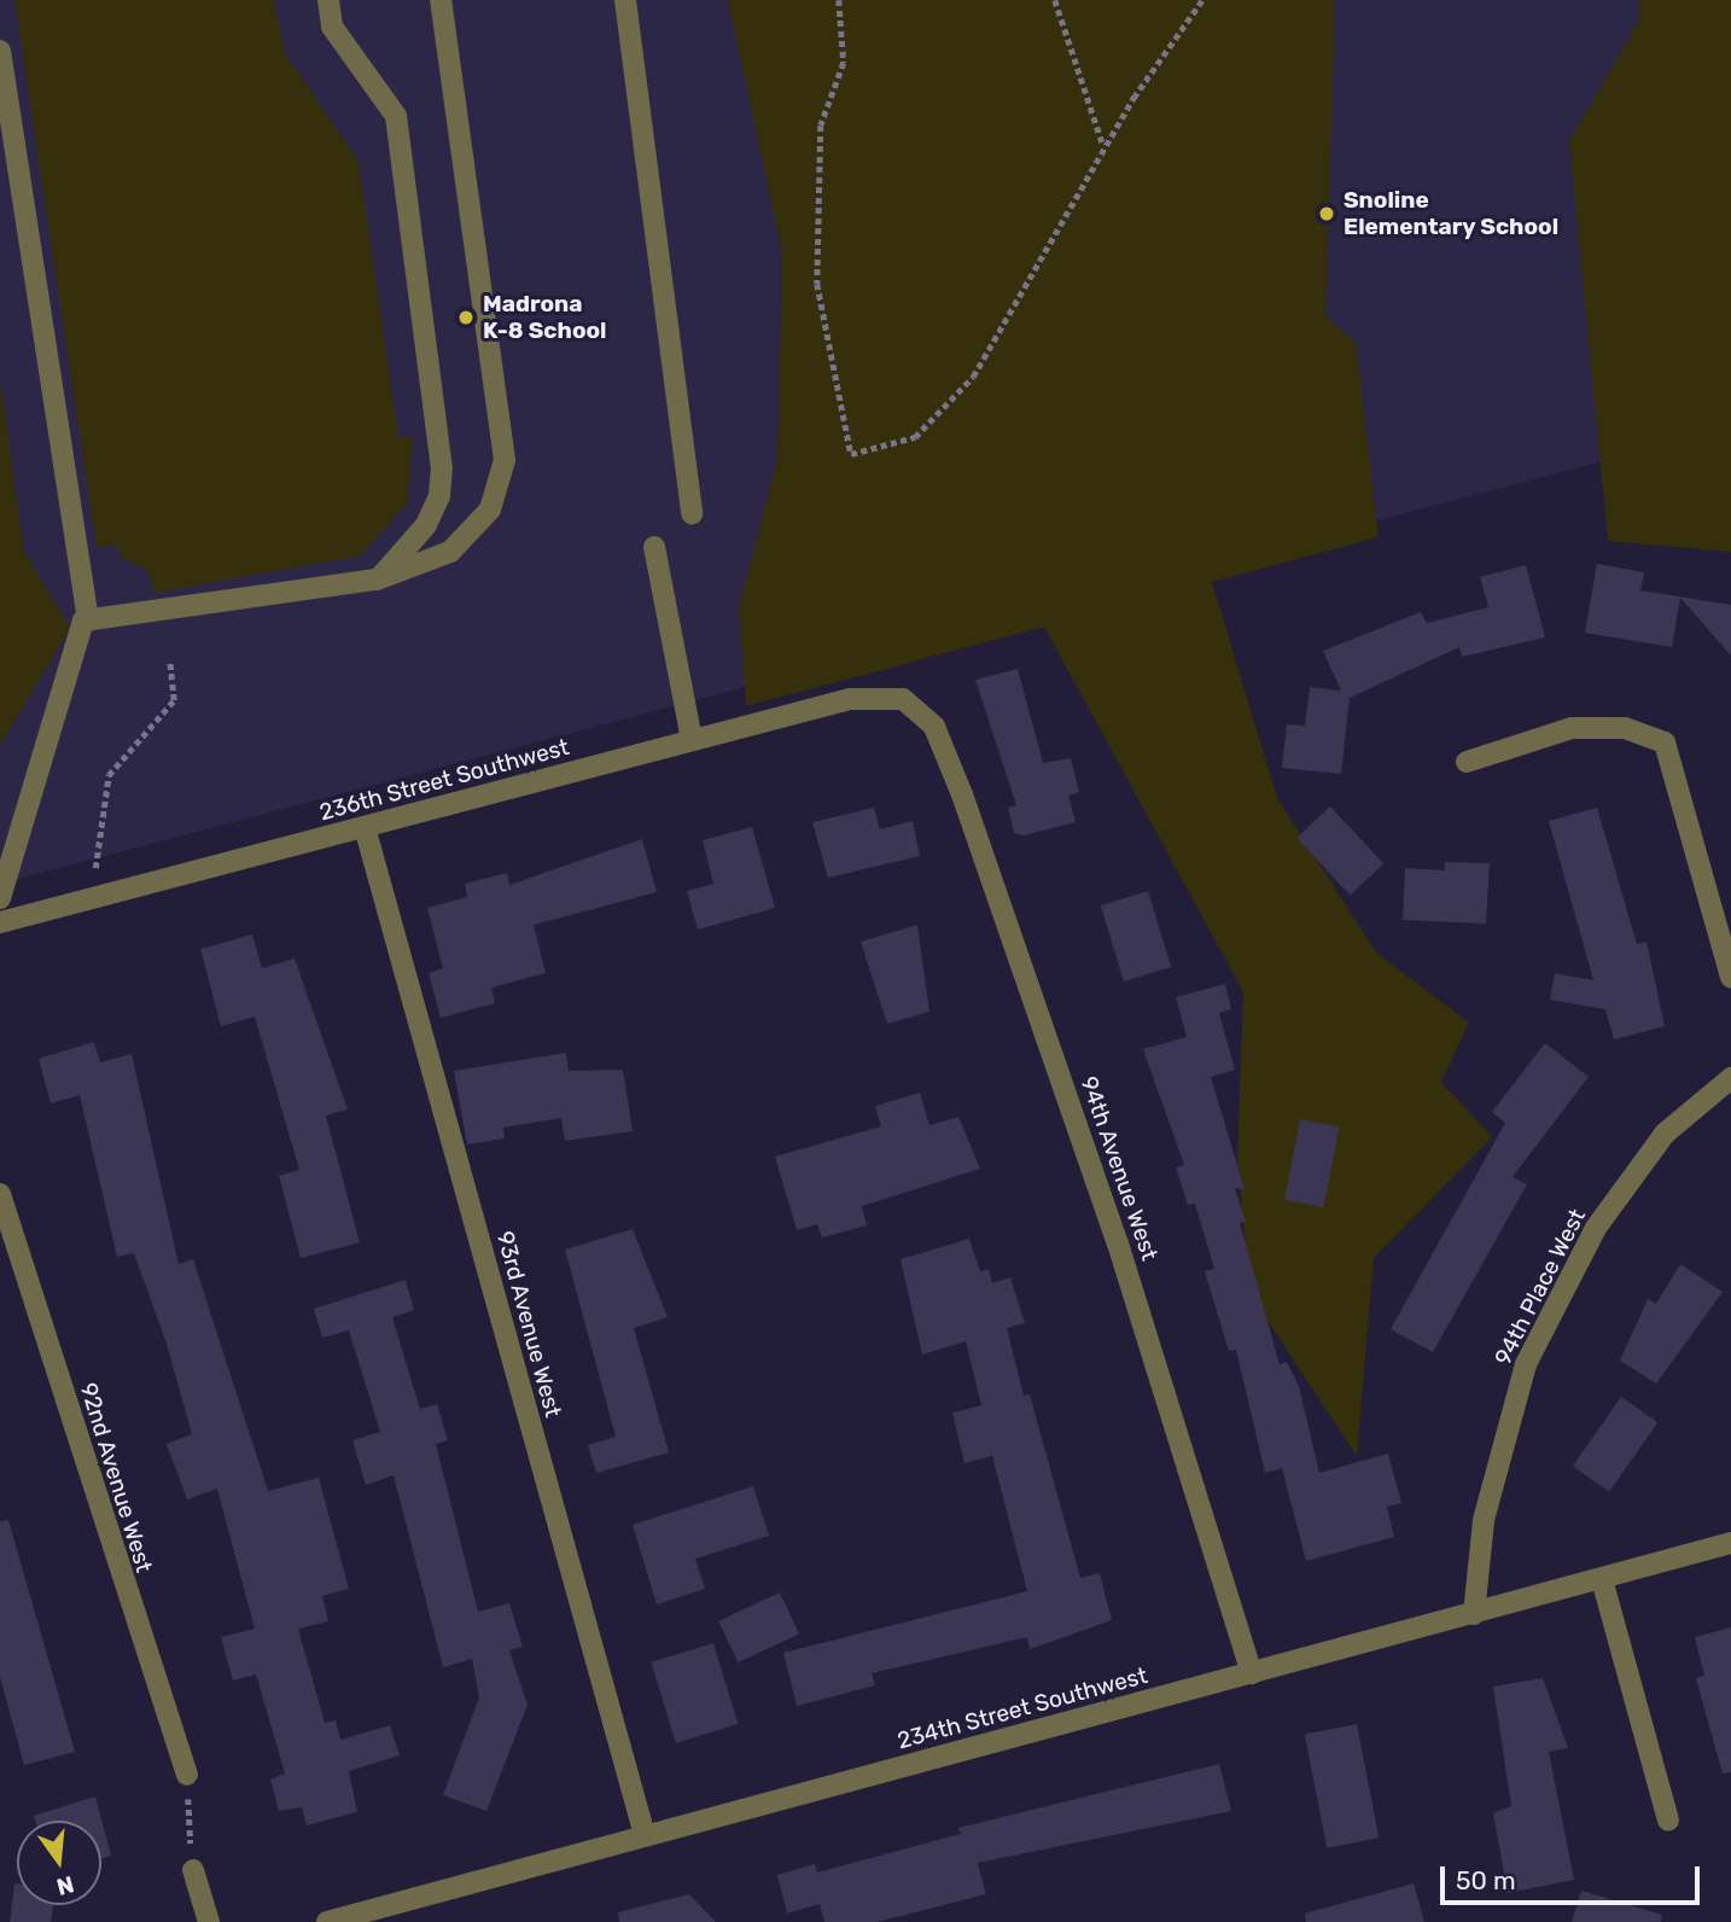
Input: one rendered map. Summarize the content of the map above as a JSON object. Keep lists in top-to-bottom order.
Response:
{
  "streets": {
    "street": [
      "236th Street Southwest",
      "94th Avenue West",
      "94th Place West",
      "93rd Avenue West",
      "92nd Avenue West",
      "234th Street Southwest"
    ]
  },
  "crossings": [
    ["236th Street Southwest", "94th Avenue West"],
    ["236th Street Southwest", "93rd Avenue West"],
    ["94th Avenue West", "234th Street Southwest"],
    ["94th Place West", "234th Street Southwest"],
    ["93rd Avenue West", "234th Street Southwest"]
  ],
  "places": ["Snoline Elementary School", "Madrona K-8 School"],
  "scale_bar": "50 m",
  "north": "bottom"
}
